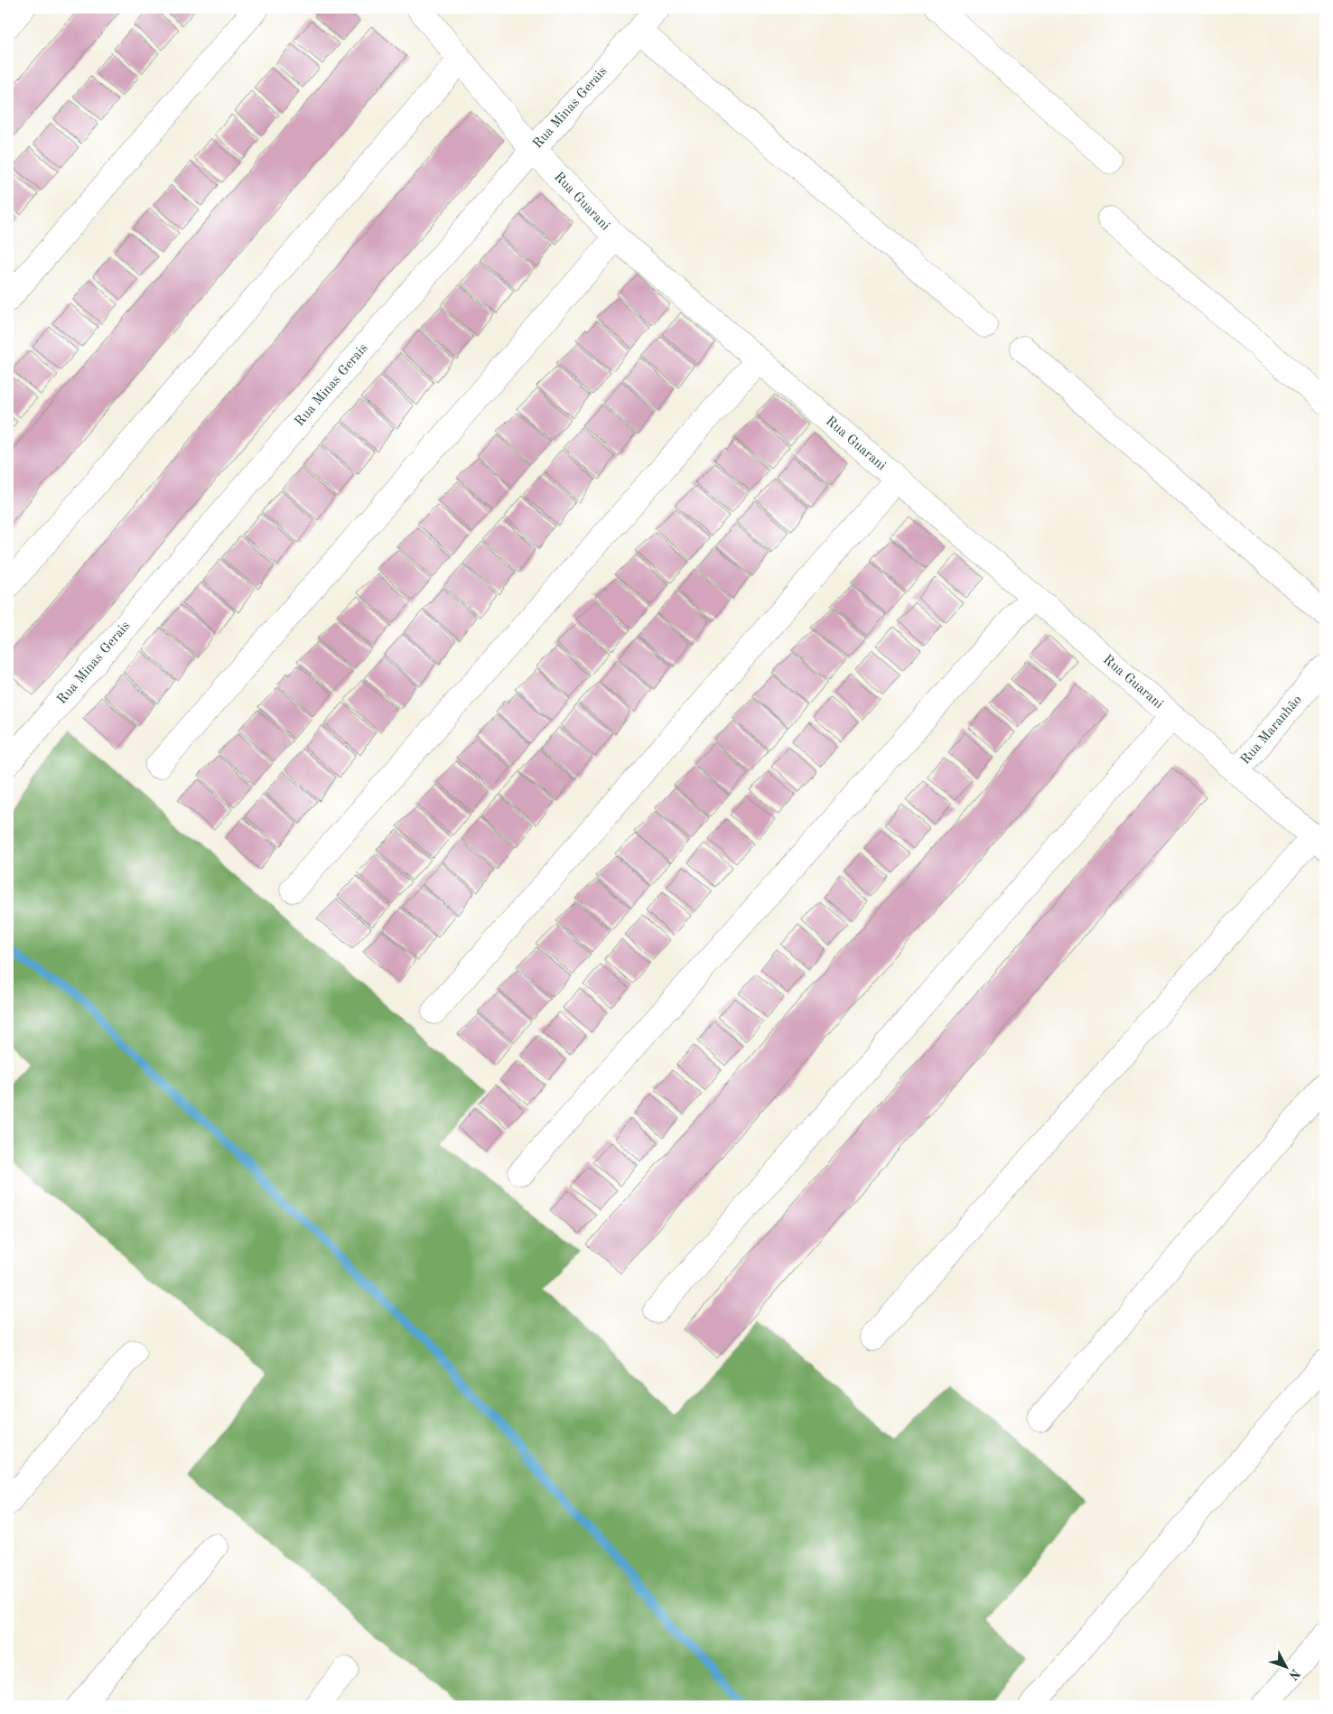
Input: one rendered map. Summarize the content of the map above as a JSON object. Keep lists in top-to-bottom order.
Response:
{
  "streets": {
    "street": ["Rua Minas Gerais", "Rua Guarani", "Rua Maranhão"]
  },
  "crossings": [
    ["Rua Minas Gerais", "Rua Guarani"],
    ["Rua Guarani", "Rua Maranhão"]
  ],
  "north": "bottom right"
}
